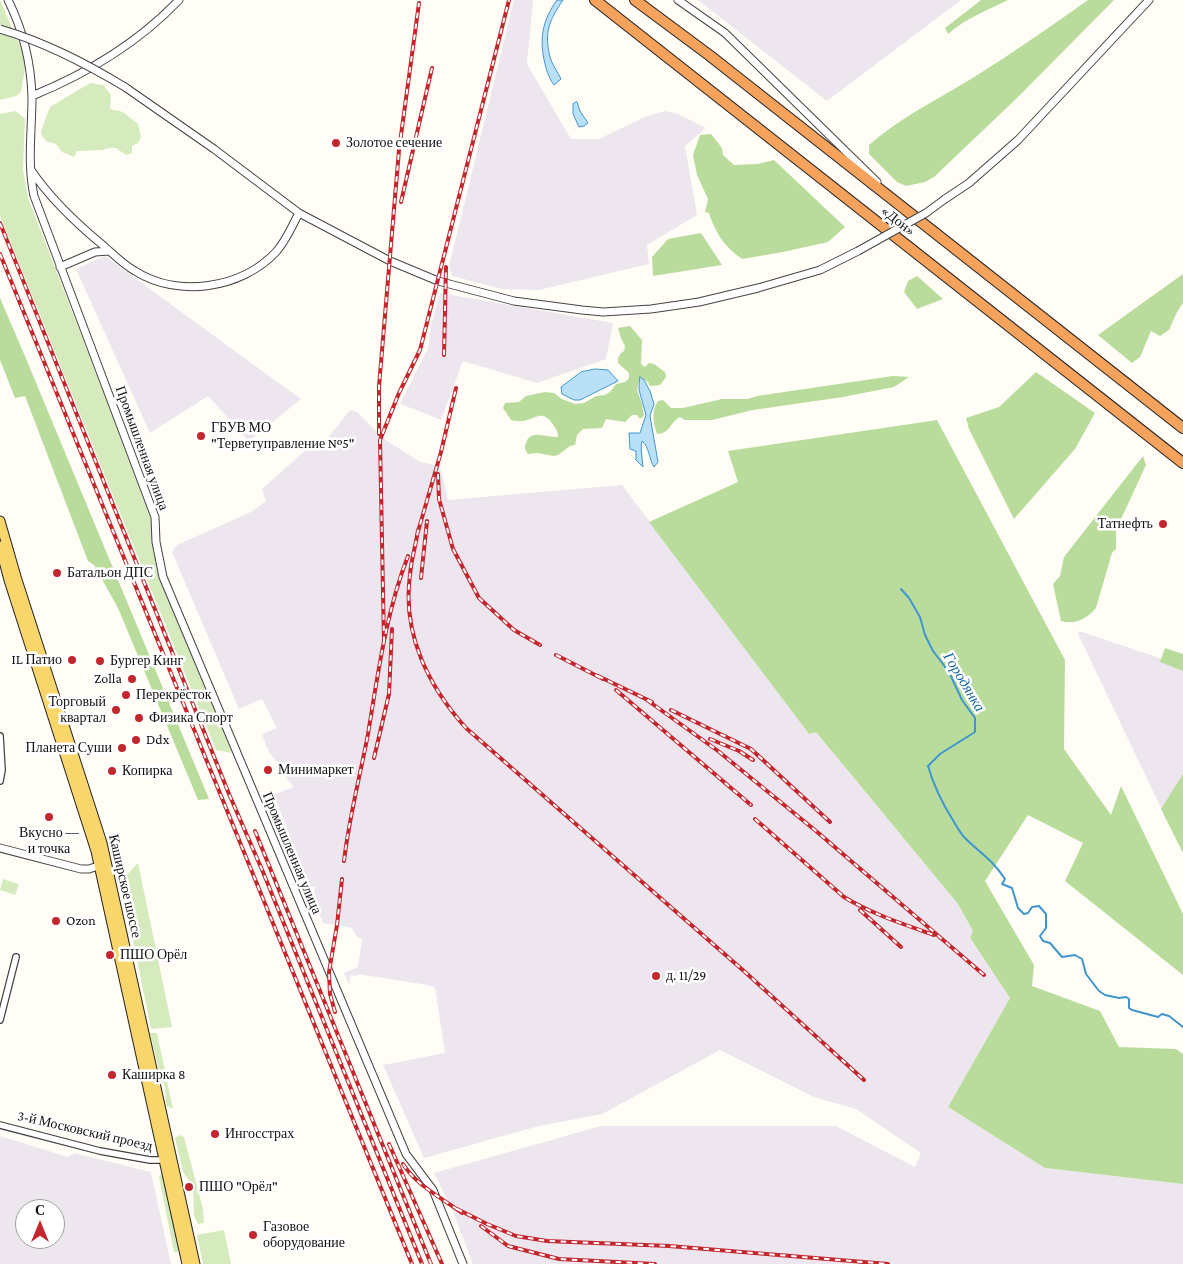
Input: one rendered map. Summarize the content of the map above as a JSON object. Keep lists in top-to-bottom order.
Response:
{
  "streets": {
    "highway": ["«Дон»"],
    "main road": ["Каширское шоссе"],
    "street": ["Промышленная улица", "3-й Московский проезд"]
  },
  "crossings": [
    ["Каширское шоссе", "3-й Московский проезд"]
  ],
  "water": ["Городянка"],
  "places": [
    "Золотое сечение",
    "ГБУВ МО \"Терветуправление №5\"",
    "Татнефть",
    "Батальон ДПС",
    "IL Патио",
    "Бургер Кинг",
    "Zolla",
    "Перекрёсток",
    "Торговый квартал",
    "Физика Спорт",
    "Ddx",
    "Планета Суши",
    "Минимаркет",
    "Копирка",
    "Вкусно — и точка",
    "Ozon",
    "ПШО Орёл",
    "д. 11/29",
    "Каширка 8",
    "Ингосстрах",
    "ПШО \"Орёл\"",
    "Газовое оборудование"
  ],
  "north": "top"
}
